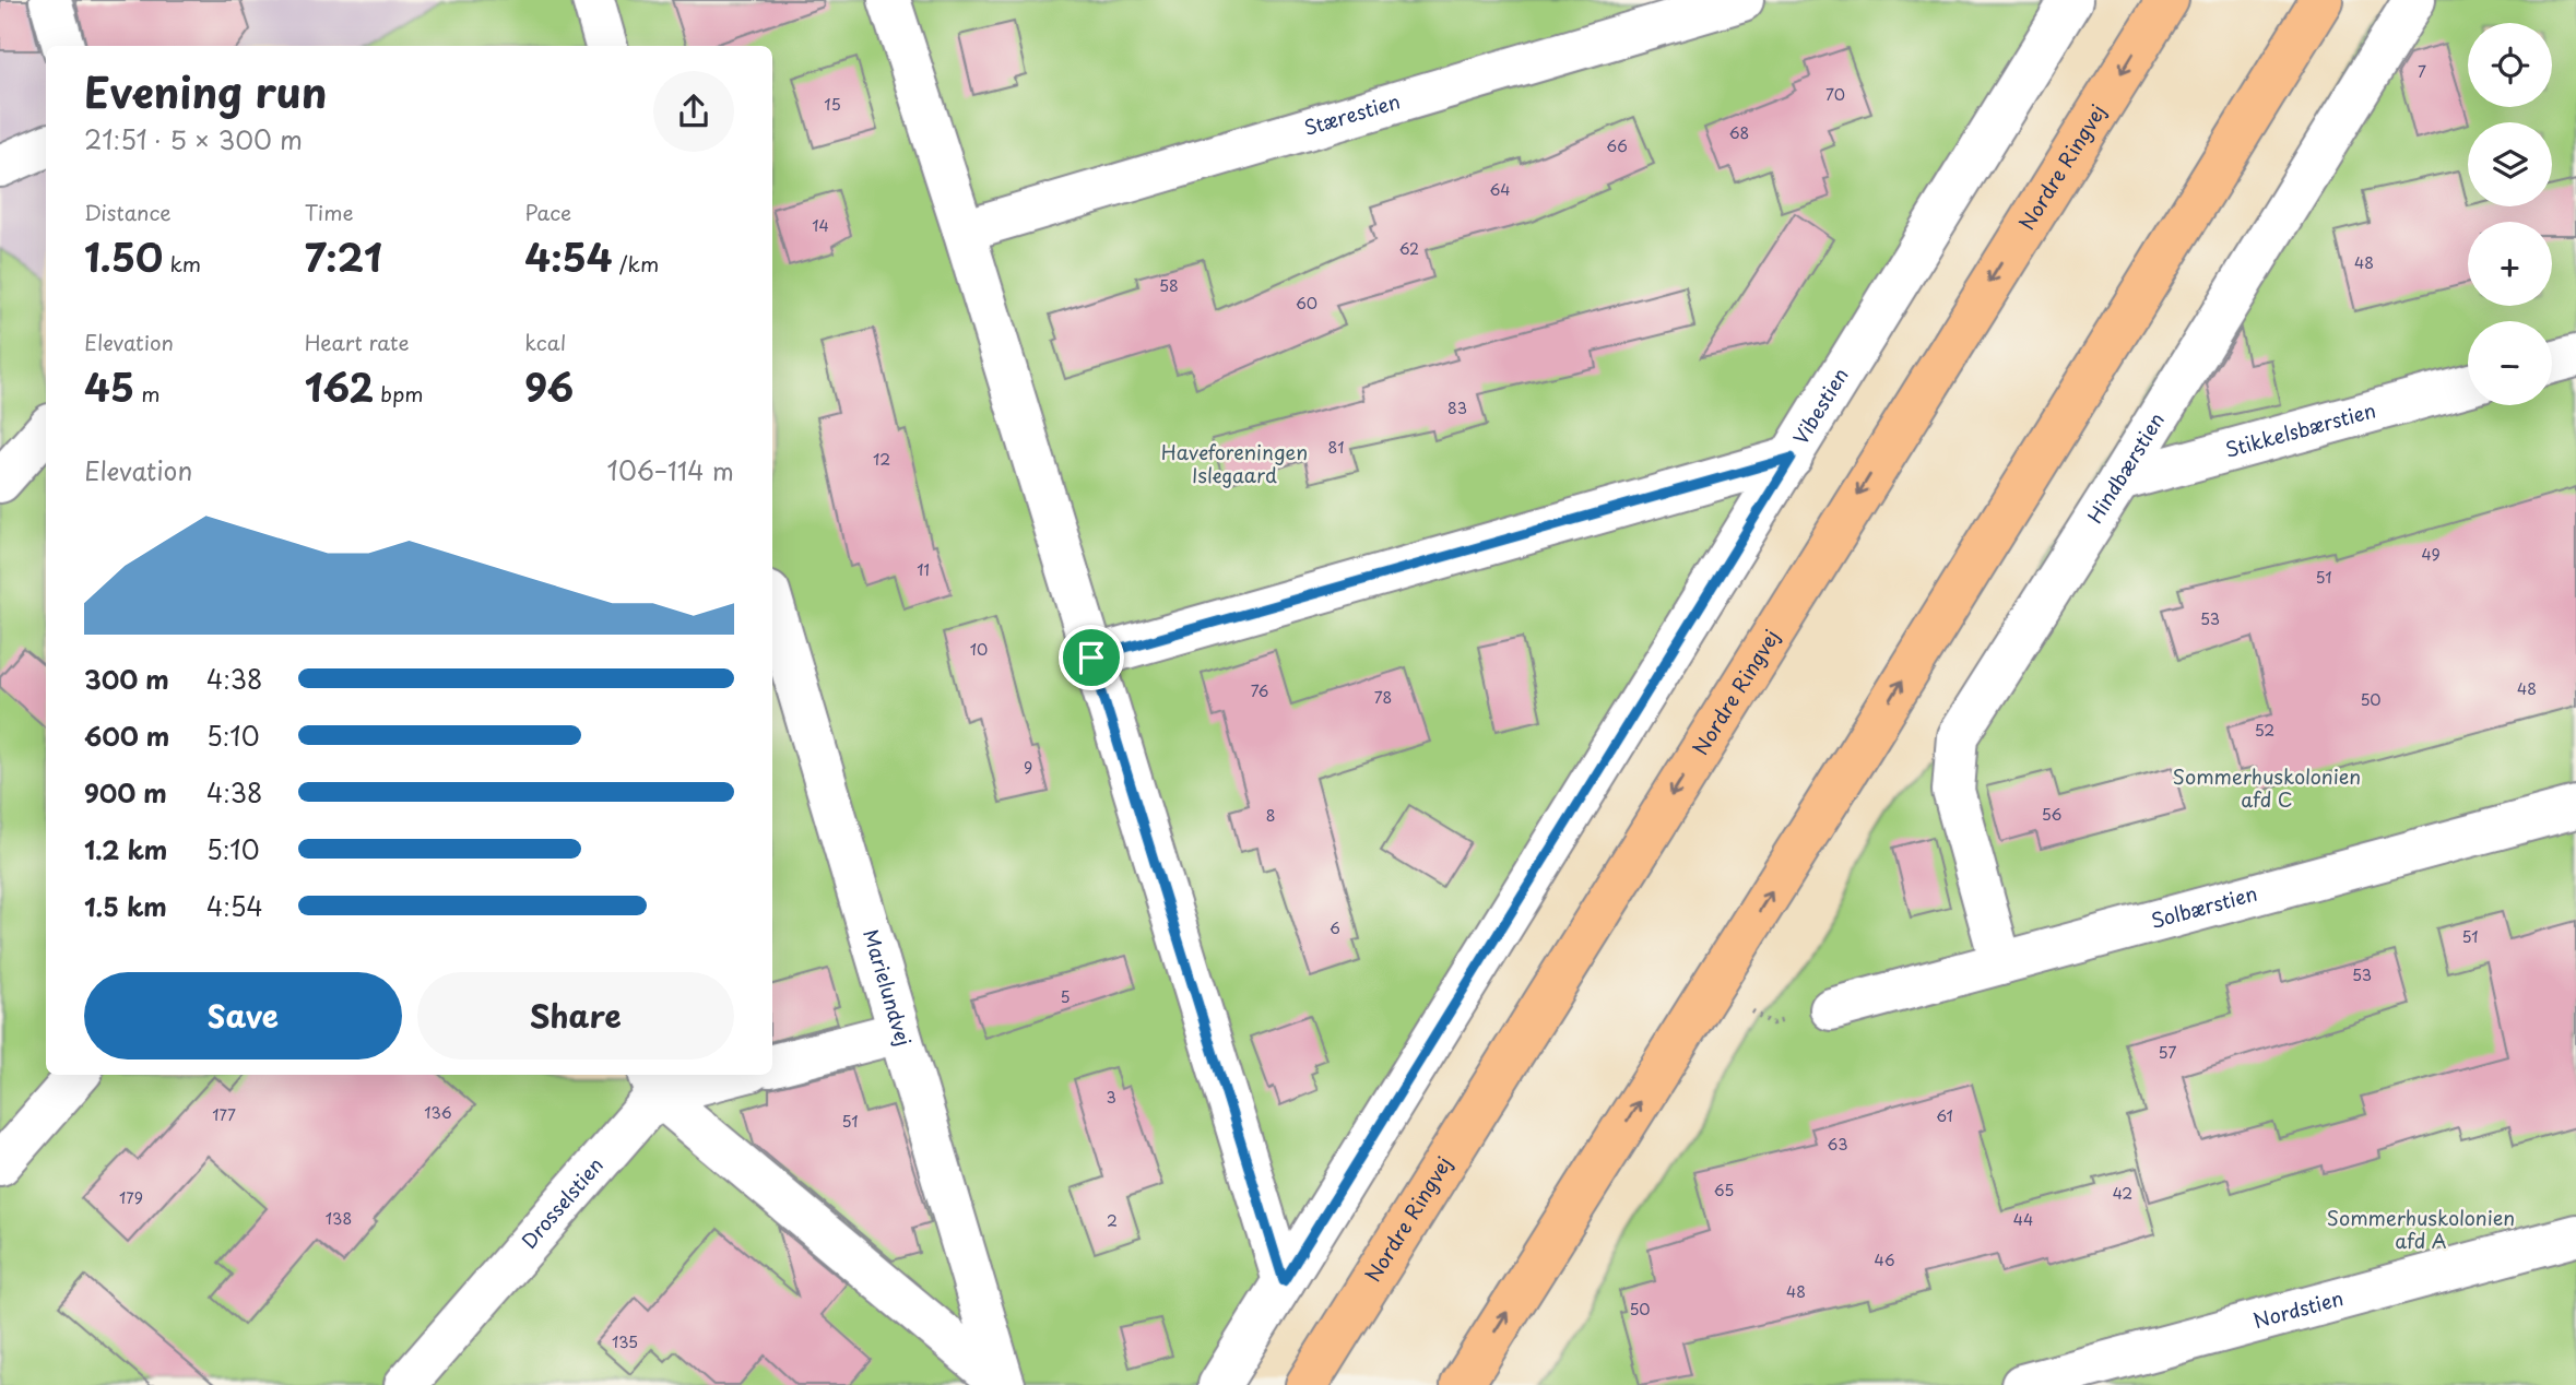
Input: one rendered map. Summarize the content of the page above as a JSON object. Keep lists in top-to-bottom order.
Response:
{
  "streets": {
    "main road": ["Nordre Ringvej"],
    "street": [
      "Stærestien",
      "Vibestien",
      "Stikkelsbærstien",
      "Hindbærstien",
      "Solbærstien",
      "Marielundvej",
      "Drosselstien",
      "Nordstien"
    ]
  },
  "crossings": [
    ["Stikkelsbærstien", "Hindbærstien"],
    ["Hindbærstien", "Solbærstien"]
  ],
  "parks": ["Haveforeningen Islegaard", "Sommerhuskolonien afd C", "Sommerhuskolonien afd A"],
  "house_numbers": [
    "7",
    "70",
    "15",
    "68",
    "66",
    "64",
    "14",
    "62",
    "48",
    "58",
    "60",
    "83",
    "81",
    "12",
    "49",
    "11",
    "51",
    "53",
    "10",
    "48",
    "76",
    "78",
    "50",
    "52",
    "9",
    "56",
    "8",
    "6",
    "51",
    "53",
    "5",
    "57",
    "3",
    "136",
    "177",
    "61",
    "51",
    "63",
    "65",
    "42",
    "179",
    "138",
    "44",
    "2",
    "46",
    "48",
    "50",
    "135"
  ],
  "page": {
    "map_buttons": ["+", "−"],
    "heading": ["Evening run", "21:51 · 5 × 300 m"],
    "stats": [
      ["Distance", "1.50 km"],
      ["Time", "7:21"],
      ["Pace", "4:54 /km"],
      ["Elevation", "45 m"],
      ["Heart rate", "162 bpm"],
      ["kcal", "96"]
    ],
    "chart": ["Elevation", "106–114 m"],
    "list": [
      {
        "name": "300 m",
        "note": "4:38"
      },
      {
        "name": "600 m",
        "note": "5:10"
      },
      {
        "name": "900 m",
        "note": "4:38"
      },
      {
        "name": "1.2 km",
        "note": "5:10"
      },
      {
        "name": "1.5 km",
        "note": "4:54"
      }
    ],
    "buttons": ["Save", "Share"]
  }
}
